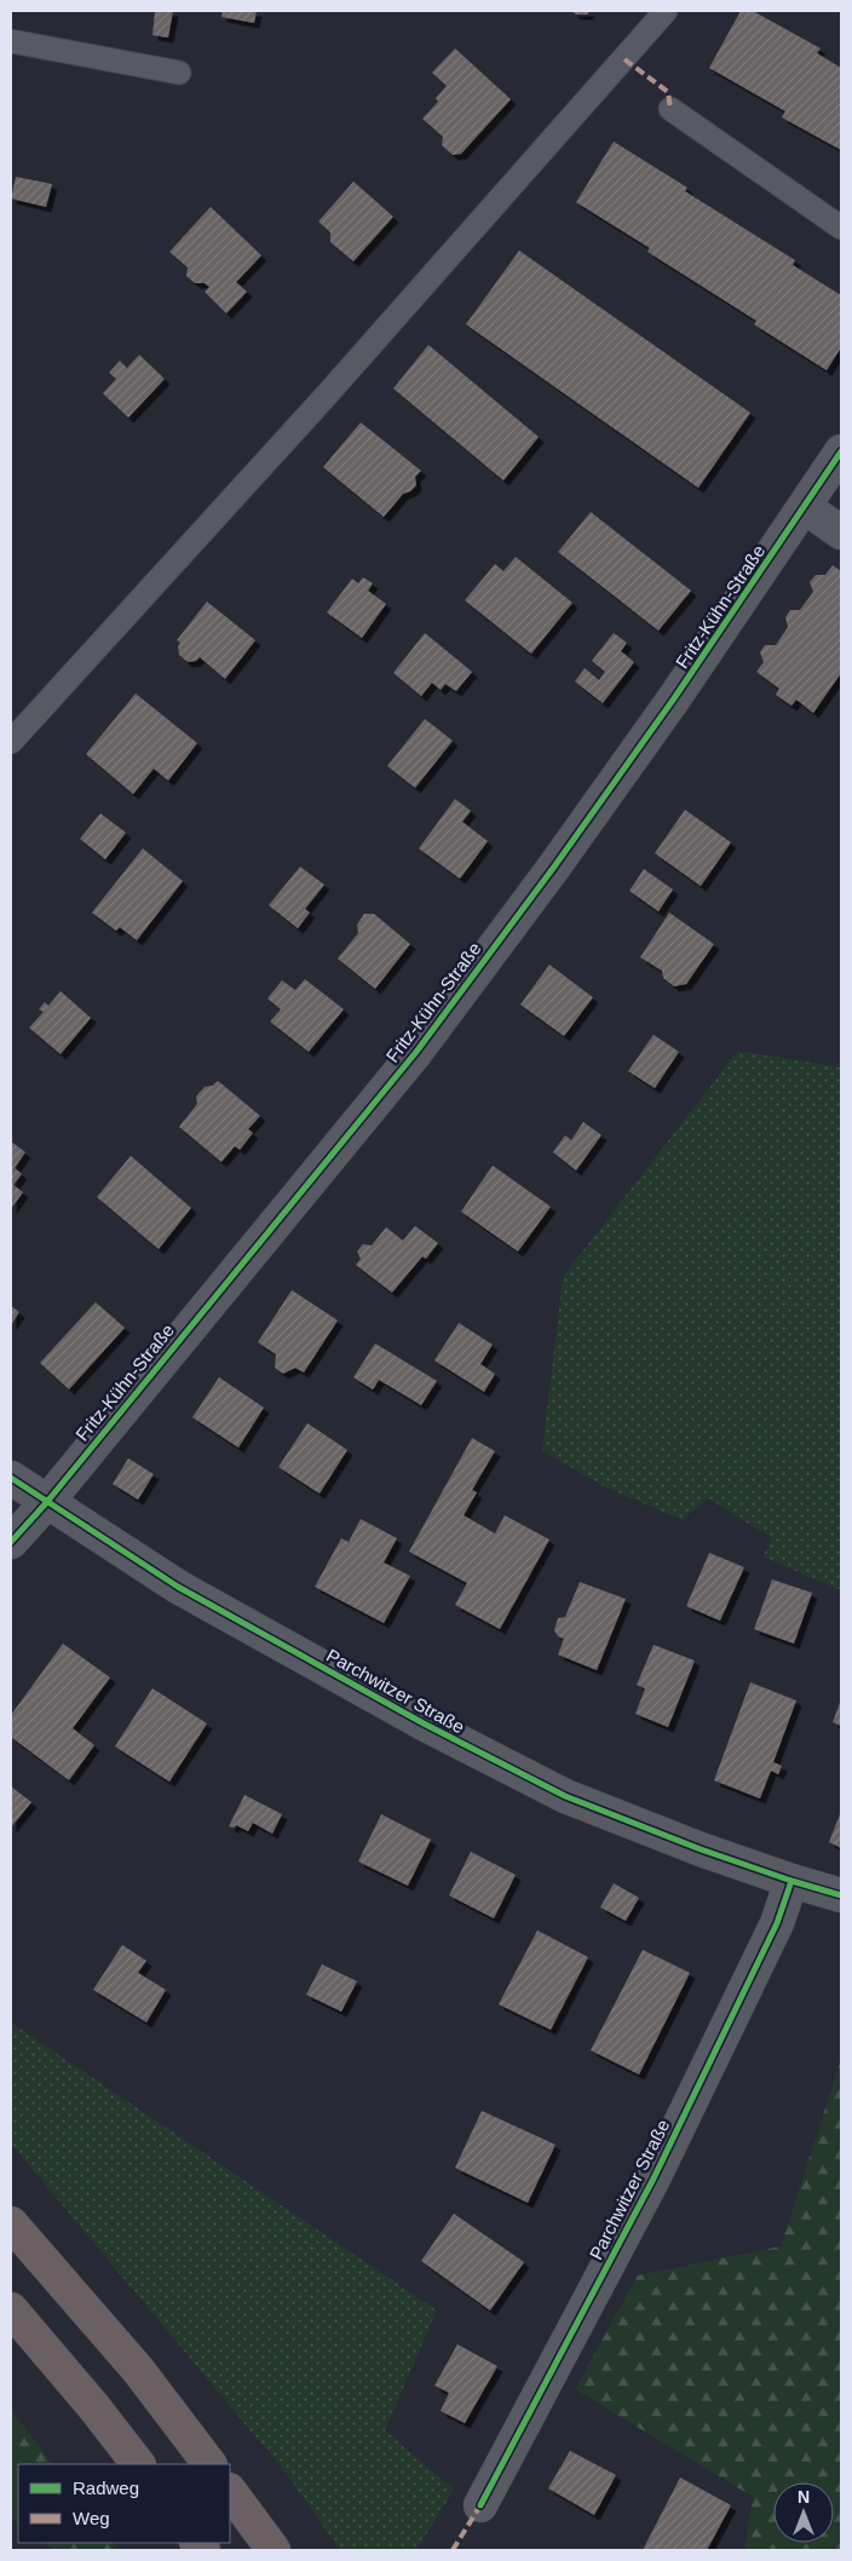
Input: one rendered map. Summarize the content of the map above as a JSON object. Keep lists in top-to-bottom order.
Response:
{
  "streets": {
    "street": ["Fritz-Kühn-Straße", "Parchwitzer Straße"]
  },
  "crossings": [
    ["Fritz-Kühn-Straße", "Parchwitzer Straße"]
  ],
  "legend": ["Radweg", "Weg"],
  "north": "top"
}
